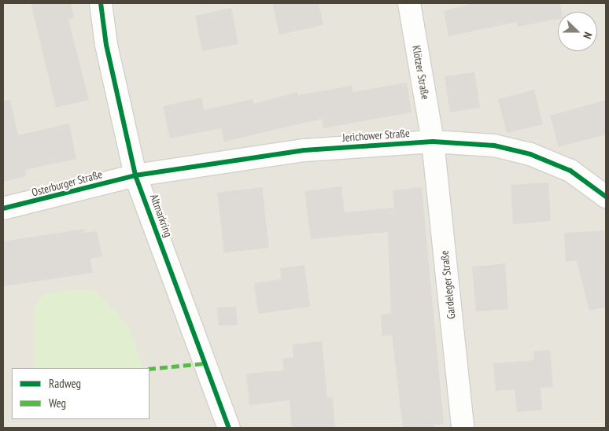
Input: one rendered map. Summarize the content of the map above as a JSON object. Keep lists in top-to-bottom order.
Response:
{
  "streets": {
    "street": [
      "Klötzer Straße",
      "Jerichower Straße",
      "Osterburger Straße",
      "Altmarkring",
      "Gardeleger Straße"
    ]
  },
  "crossings": [
    ["Klötzer Straße", "Jerichower Straße"],
    ["Klötzer Straße", "Gardeleger Straße"],
    ["Jerichower Straße", "Osterburger Straße"],
    ["Jerichower Straße", "Altmarkring"],
    ["Jerichower Straße", "Gardeleger Straße"],
    ["Osterburger Straße", "Altmarkring"]
  ],
  "legend": ["Radweg", "Weg"],
  "north": "right"
}
